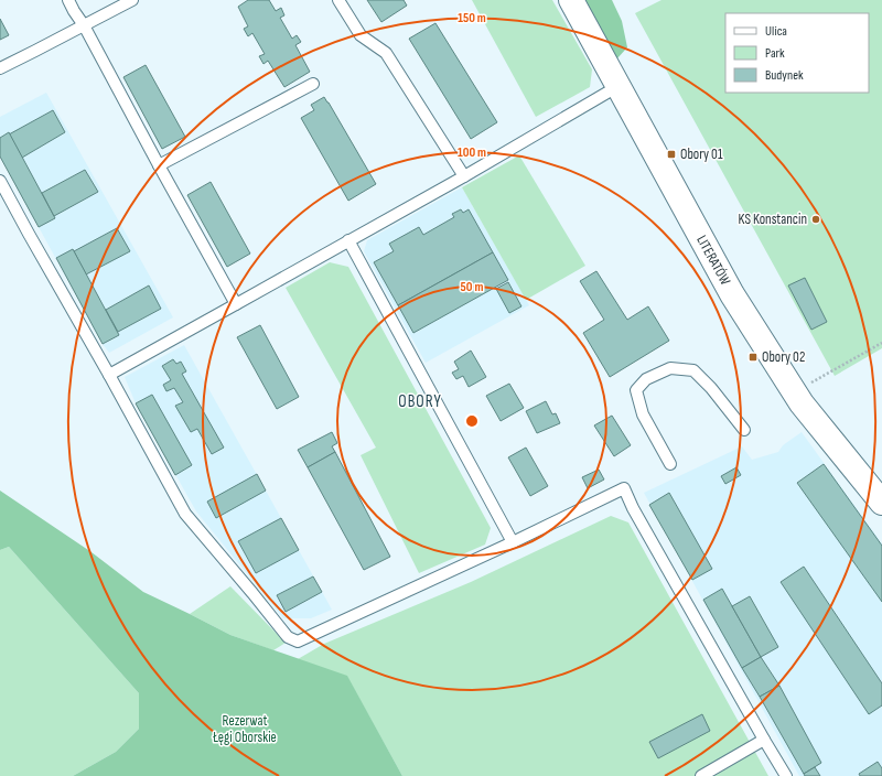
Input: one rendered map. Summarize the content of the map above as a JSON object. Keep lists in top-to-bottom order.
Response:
{
  "streets": {
    "street": ["LITERATÓW"]
  },
  "districts": ["OBORY"],
  "parks": ["Rezerwat Łęgi Oborskie"],
  "places": {
    "transit": ["Obory 01", "Obory 02"],
    "other": ["KS Konstancin"]
  },
  "legend": ["Ulica", "Park", "Budynek"],
  "rings": ["150 m", "100 m", "50 m"]
}
